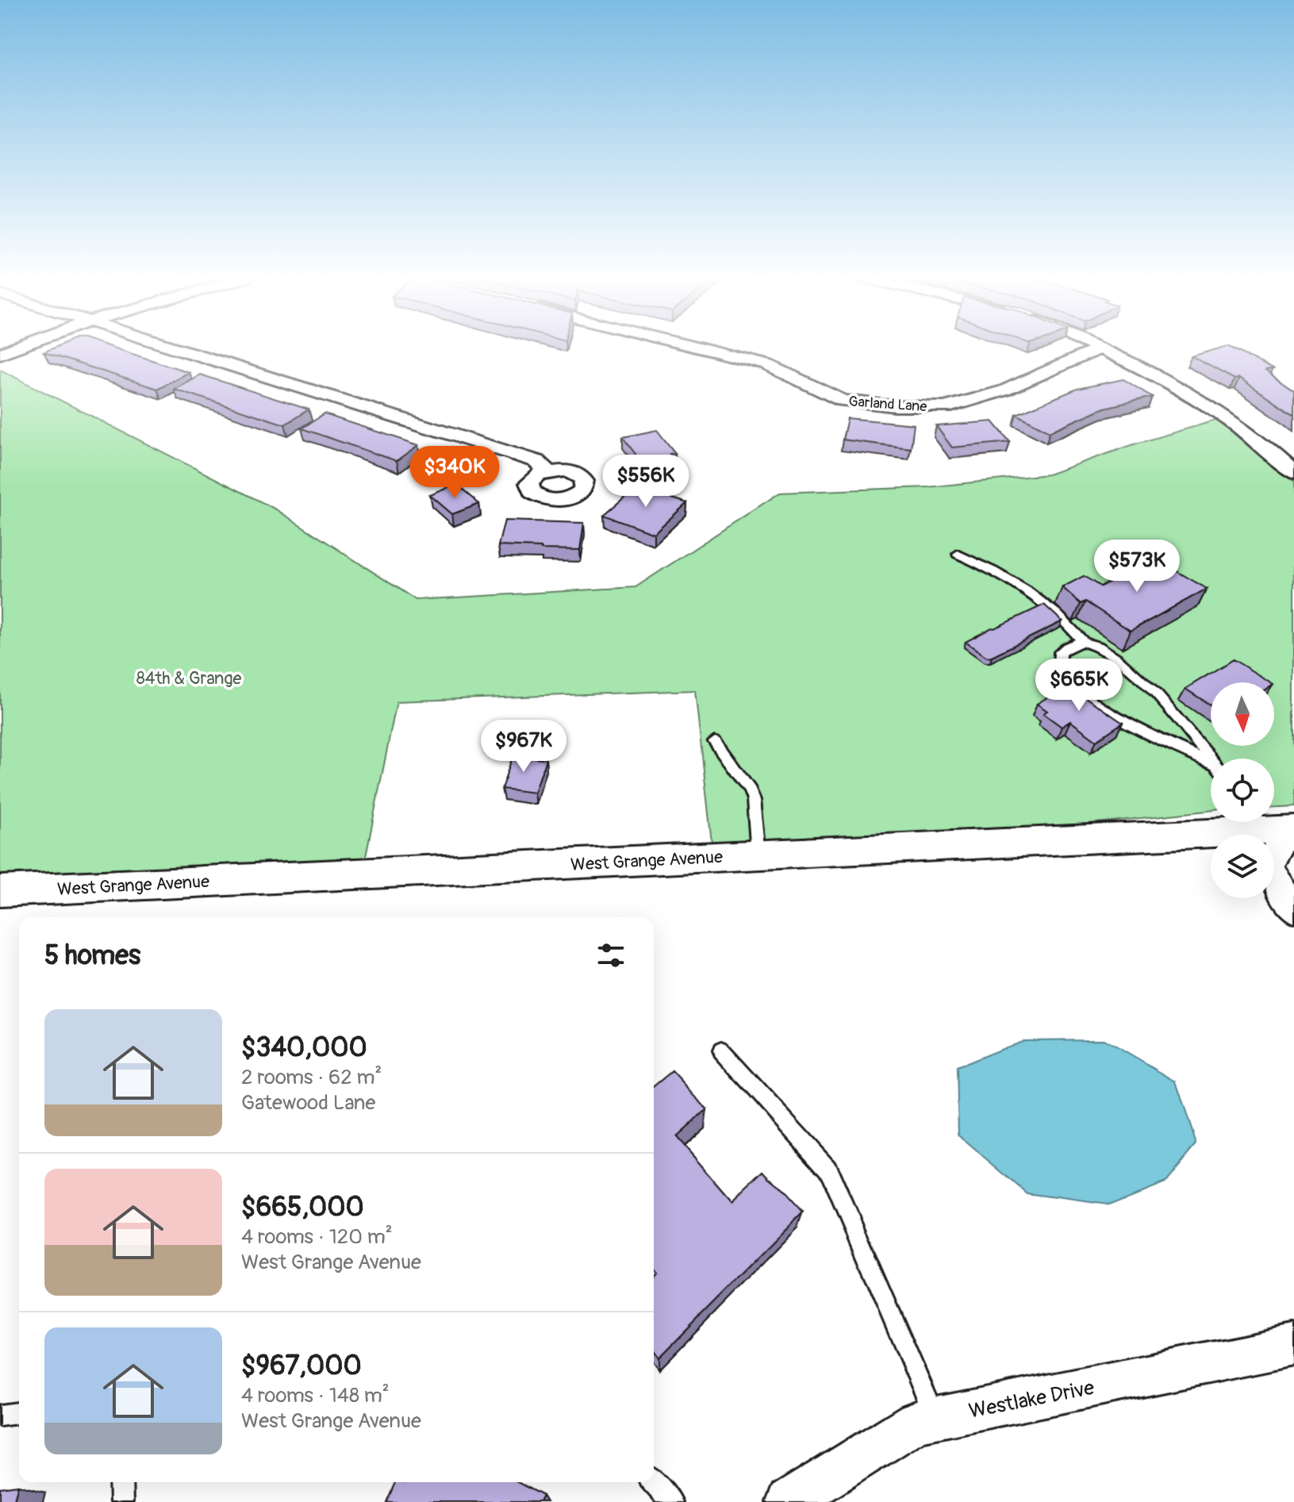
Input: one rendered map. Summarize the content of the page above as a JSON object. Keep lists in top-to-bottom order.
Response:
{
  "streets": {
    "street": ["Garland Lane", "West Grange Avenue", "Westlake Drive"]
  },
  "parks": ["84th & Grange"],
  "north": "bottom",
  "page": {
    "price": [
      "$340K",
      "$556K",
      "$573K",
      "$665K",
      "$967K"
    ],
    "heading": "5 homes",
    "list": [
      {
        "name": "$340,000",
        "note": "2 rooms · 62 m² · Gatewood Lane"
      },
      {
        "name": "$665,000",
        "note": "4 rooms · 120 m² · West Grange Avenue"
      },
      {
        "name": "$967,000",
        "note": "4 rooms · 148 m² · West Grange Avenue"
      }
    ]
  }
}
